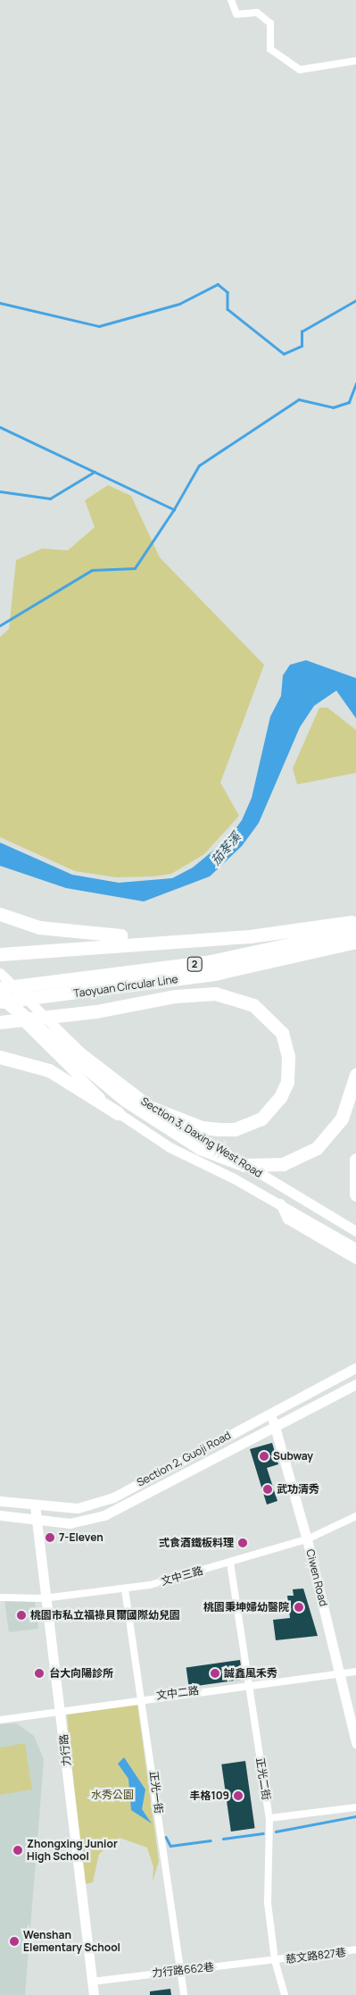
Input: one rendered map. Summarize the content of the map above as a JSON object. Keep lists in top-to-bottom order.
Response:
{
  "streets": {
    "highway": ["2", "Taoyuan Circular Line"],
    "street": [
      "Section 3, Daxing West Road",
      "Section 2, Guoji Road",
      "文中三路",
      "Ciwen Road",
      "文中二路",
      "力行路",
      "正光二街",
      "正光一街",
      "慈文路827巷",
      "力行路662巷"
    ]
  },
  "crossings": [
    ["Section 2, Guoji Road", "Ciwen Road"],
    ["Section 2, Guoji Road", "力行路"],
    ["文中三路", "Ciwen Road"],
    ["文中三路", "力行路"],
    ["文中三路", "正光二街"],
    ["文中三路", "正光一街"],
    ["Ciwen Road", "文中二路"],
    ["文中二路", "力行路"],
    ["文中二路", "正光二街"],
    ["文中二路", "正光一街"],
    ["力行路", "力行路662巷"],
    ["正光二街", "慈文路827巷"],
    ["正光二街", "力行路662巷"],
    ["正光一街", "力行路662巷"],
    ["慈文路827巷", "力行路662巷"]
  ],
  "water": ["茄苳溪"],
  "parks": ["水秀公園"],
  "places": [
    "Subway",
    "武功清秀",
    "7-Eleven",
    "弍食酒鐵板料理",
    "桃園秉坤婦幼醫院",
    "桃園市私立福祿貝爾國際幼兒園",
    "台大向陽診所",
    "誠鑫風禾秀",
    "丰格109",
    "Zhongxing Junior High School",
    "Wenshan Elementary School"
  ]
}
